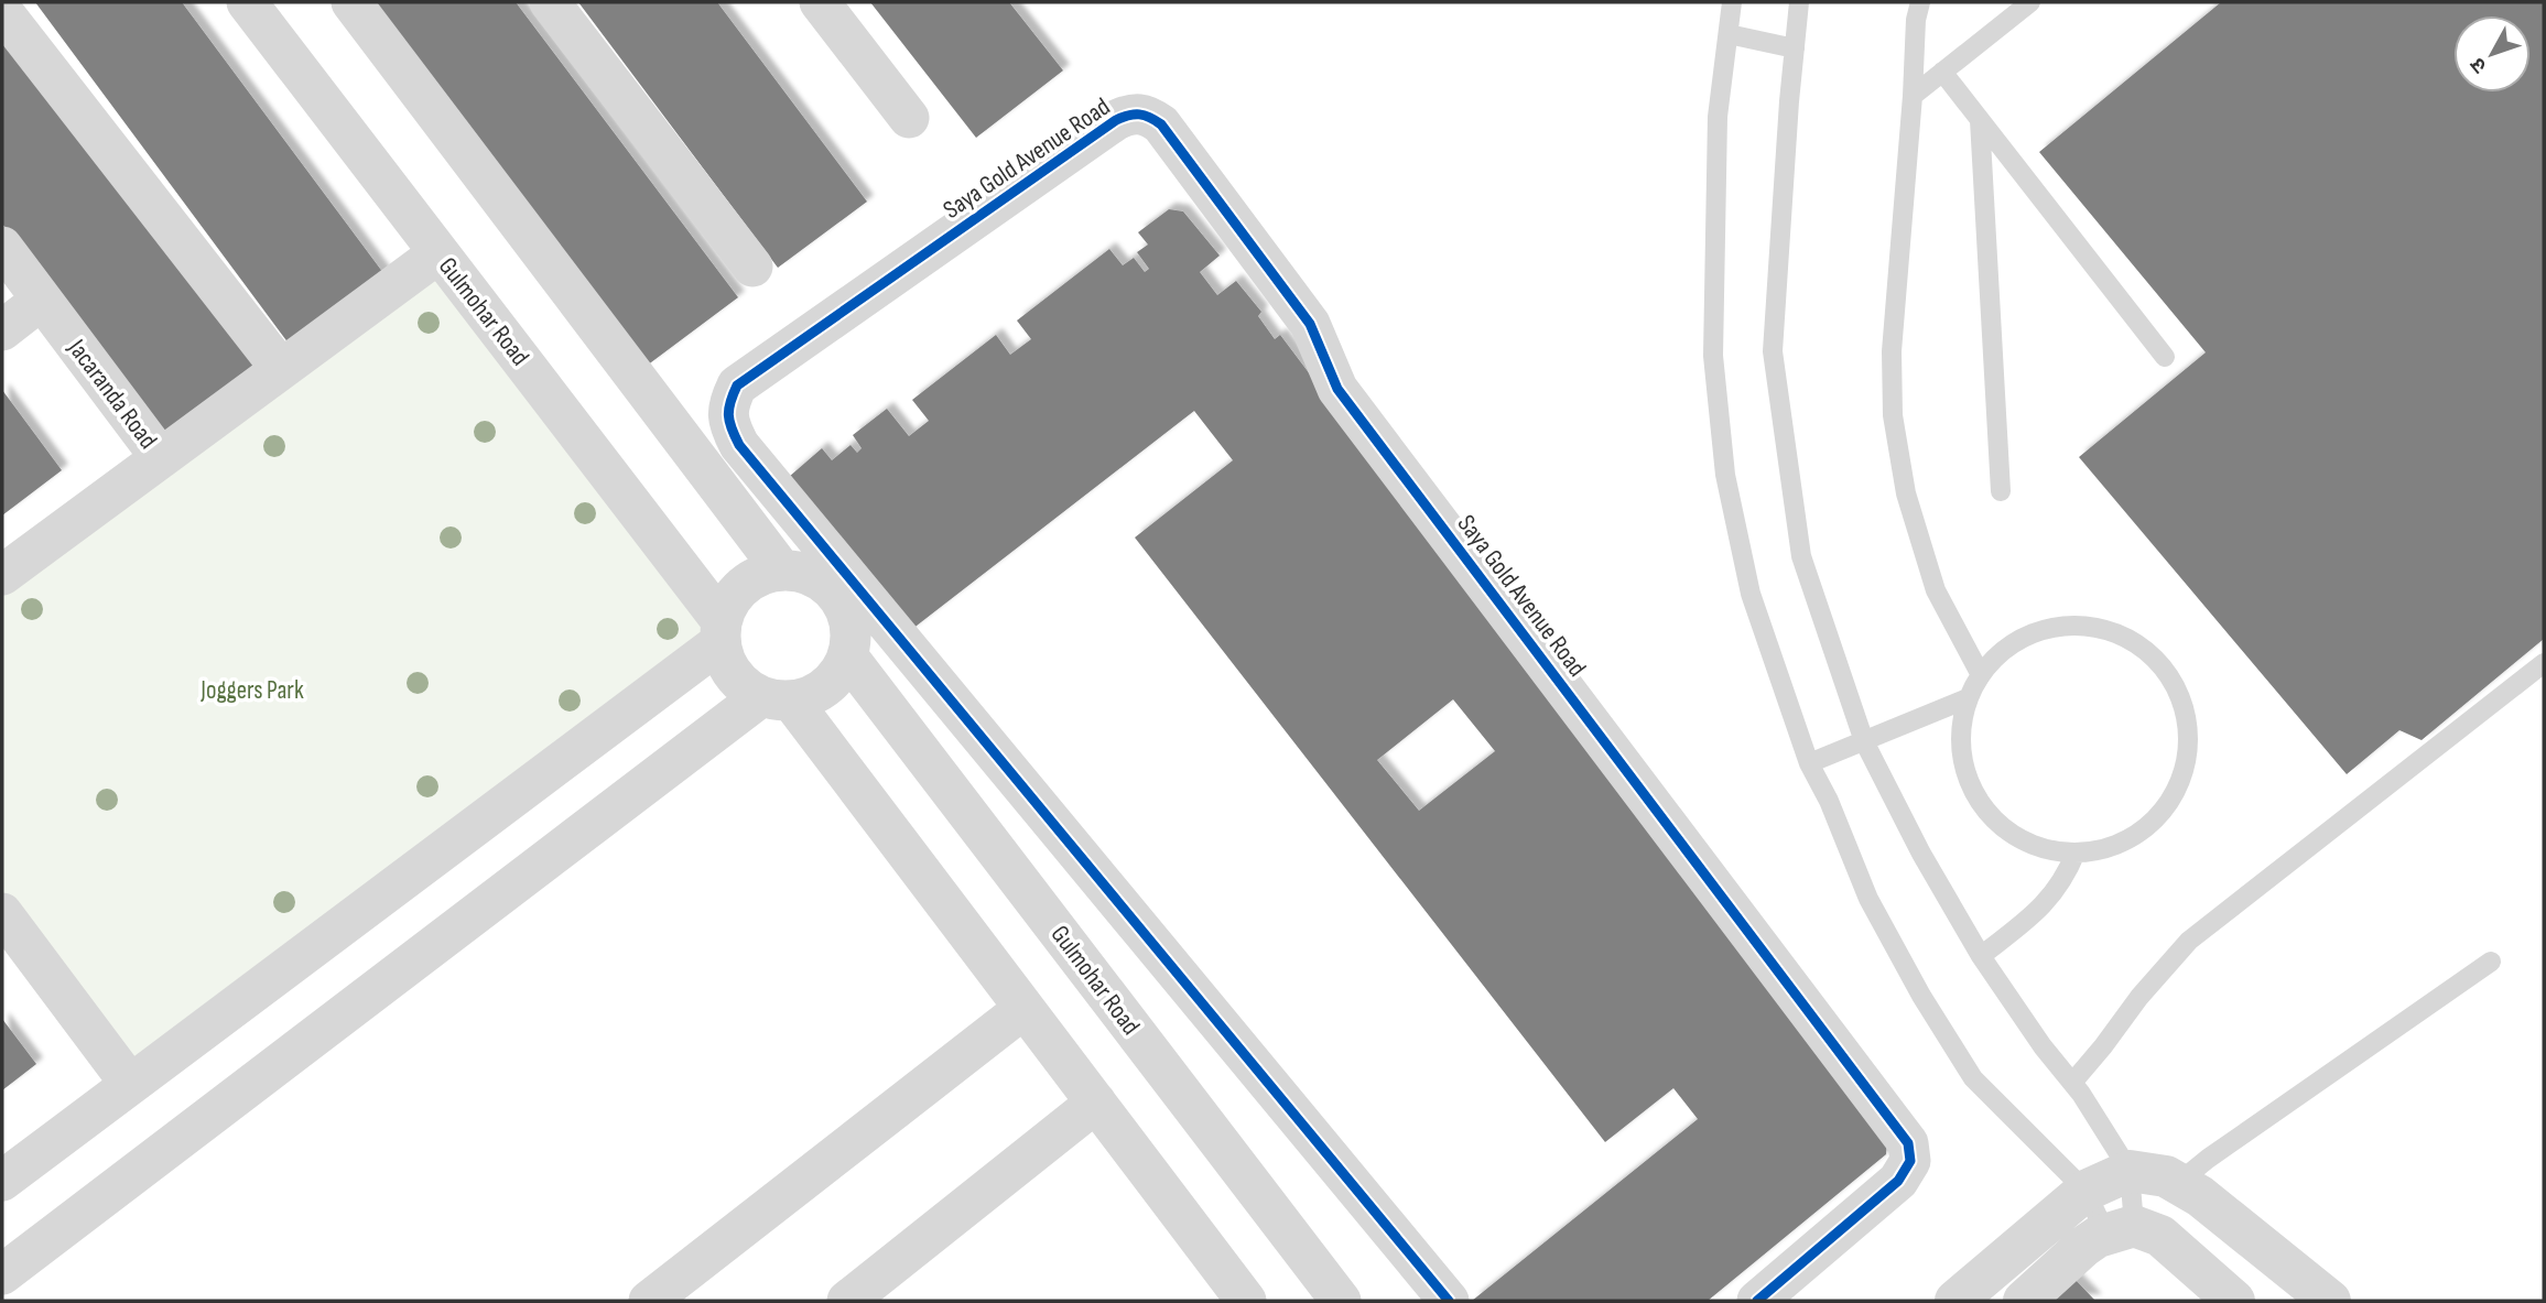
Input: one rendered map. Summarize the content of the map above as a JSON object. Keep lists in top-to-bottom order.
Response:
{
  "streets": {
    "street": ["Saya Gold Avenue Road", "Gulmohar Road", "Jacaranda Road"]
  },
  "parks": ["Joggers Park"],
  "north": "bottom left"
}
